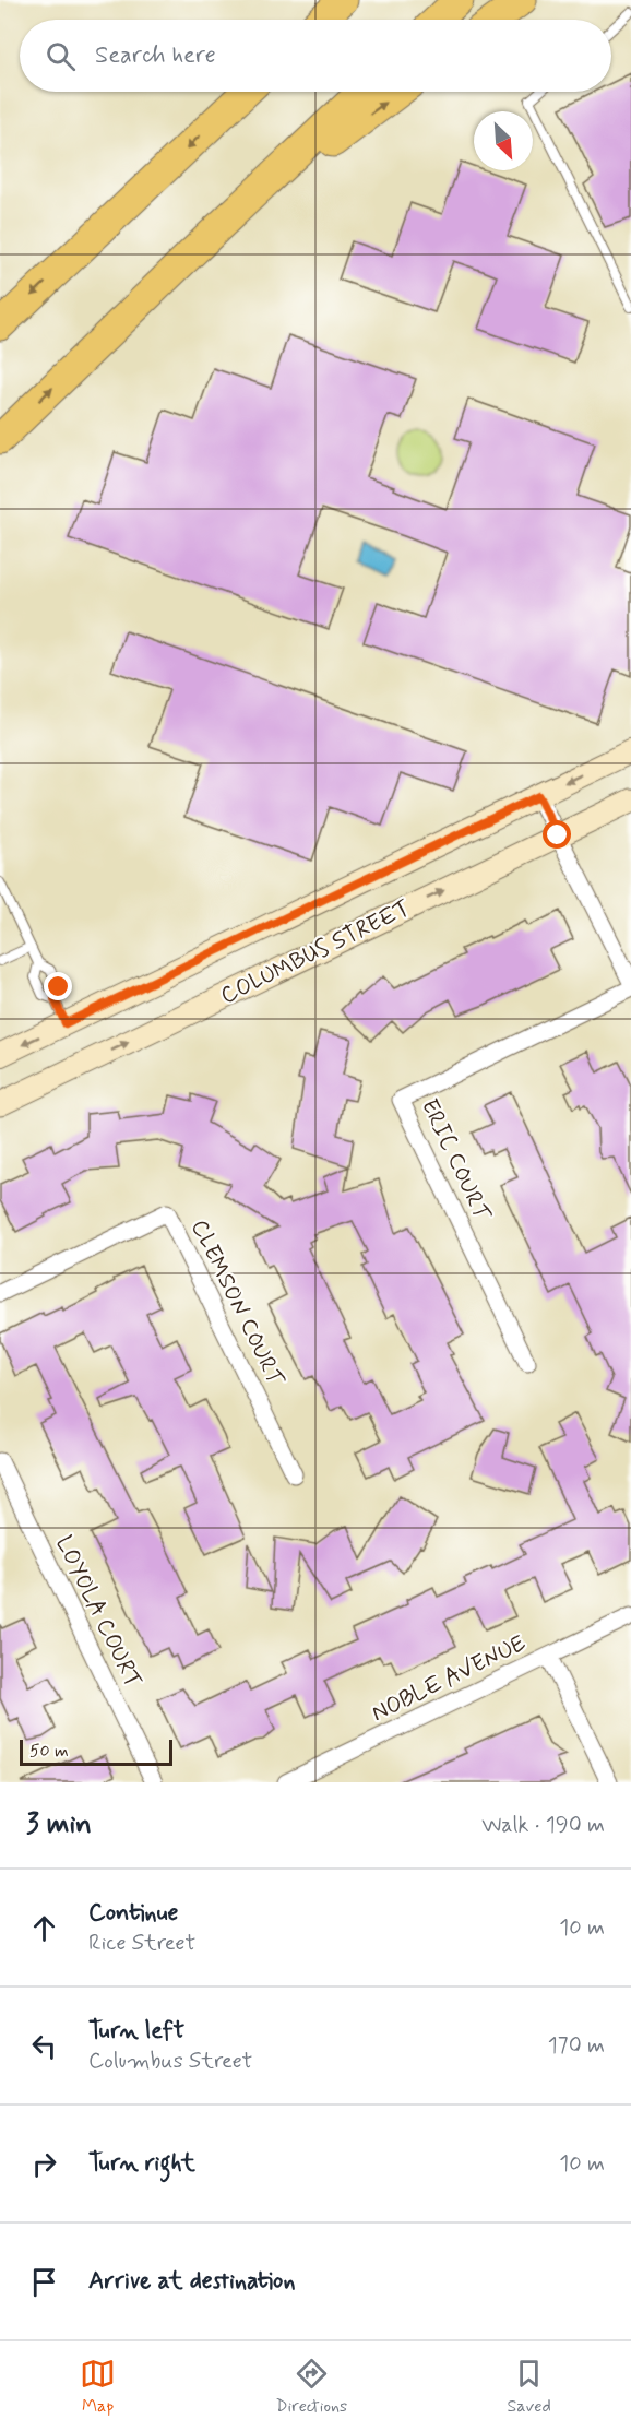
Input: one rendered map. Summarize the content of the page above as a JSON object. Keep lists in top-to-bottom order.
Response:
{
  "streets": {
    "main road": ["COLUMBUS STREET"],
    "street": [
      "ERIC COURT",
      "CLEMSON COURT",
      "LOYOLA COURT",
      "NOBLE AVENUE"
    ]
  },
  "scale_bar": "50 m",
  "north": "bottom right",
  "page": {
    "search": "Search here",
    "scale": "50 m",
    "heading": ["3 min", "Walk · 190 m"],
    "list": [
      ["Continue", "Rice Street", "10 m"],
      ["Turn left", "Columbus Street", "170 m"],
      ["Turn right", "10 m"],
      "Arrive at destination"
    ],
    "nav": ["Map", "Directions", "Saved"]
  }
}
